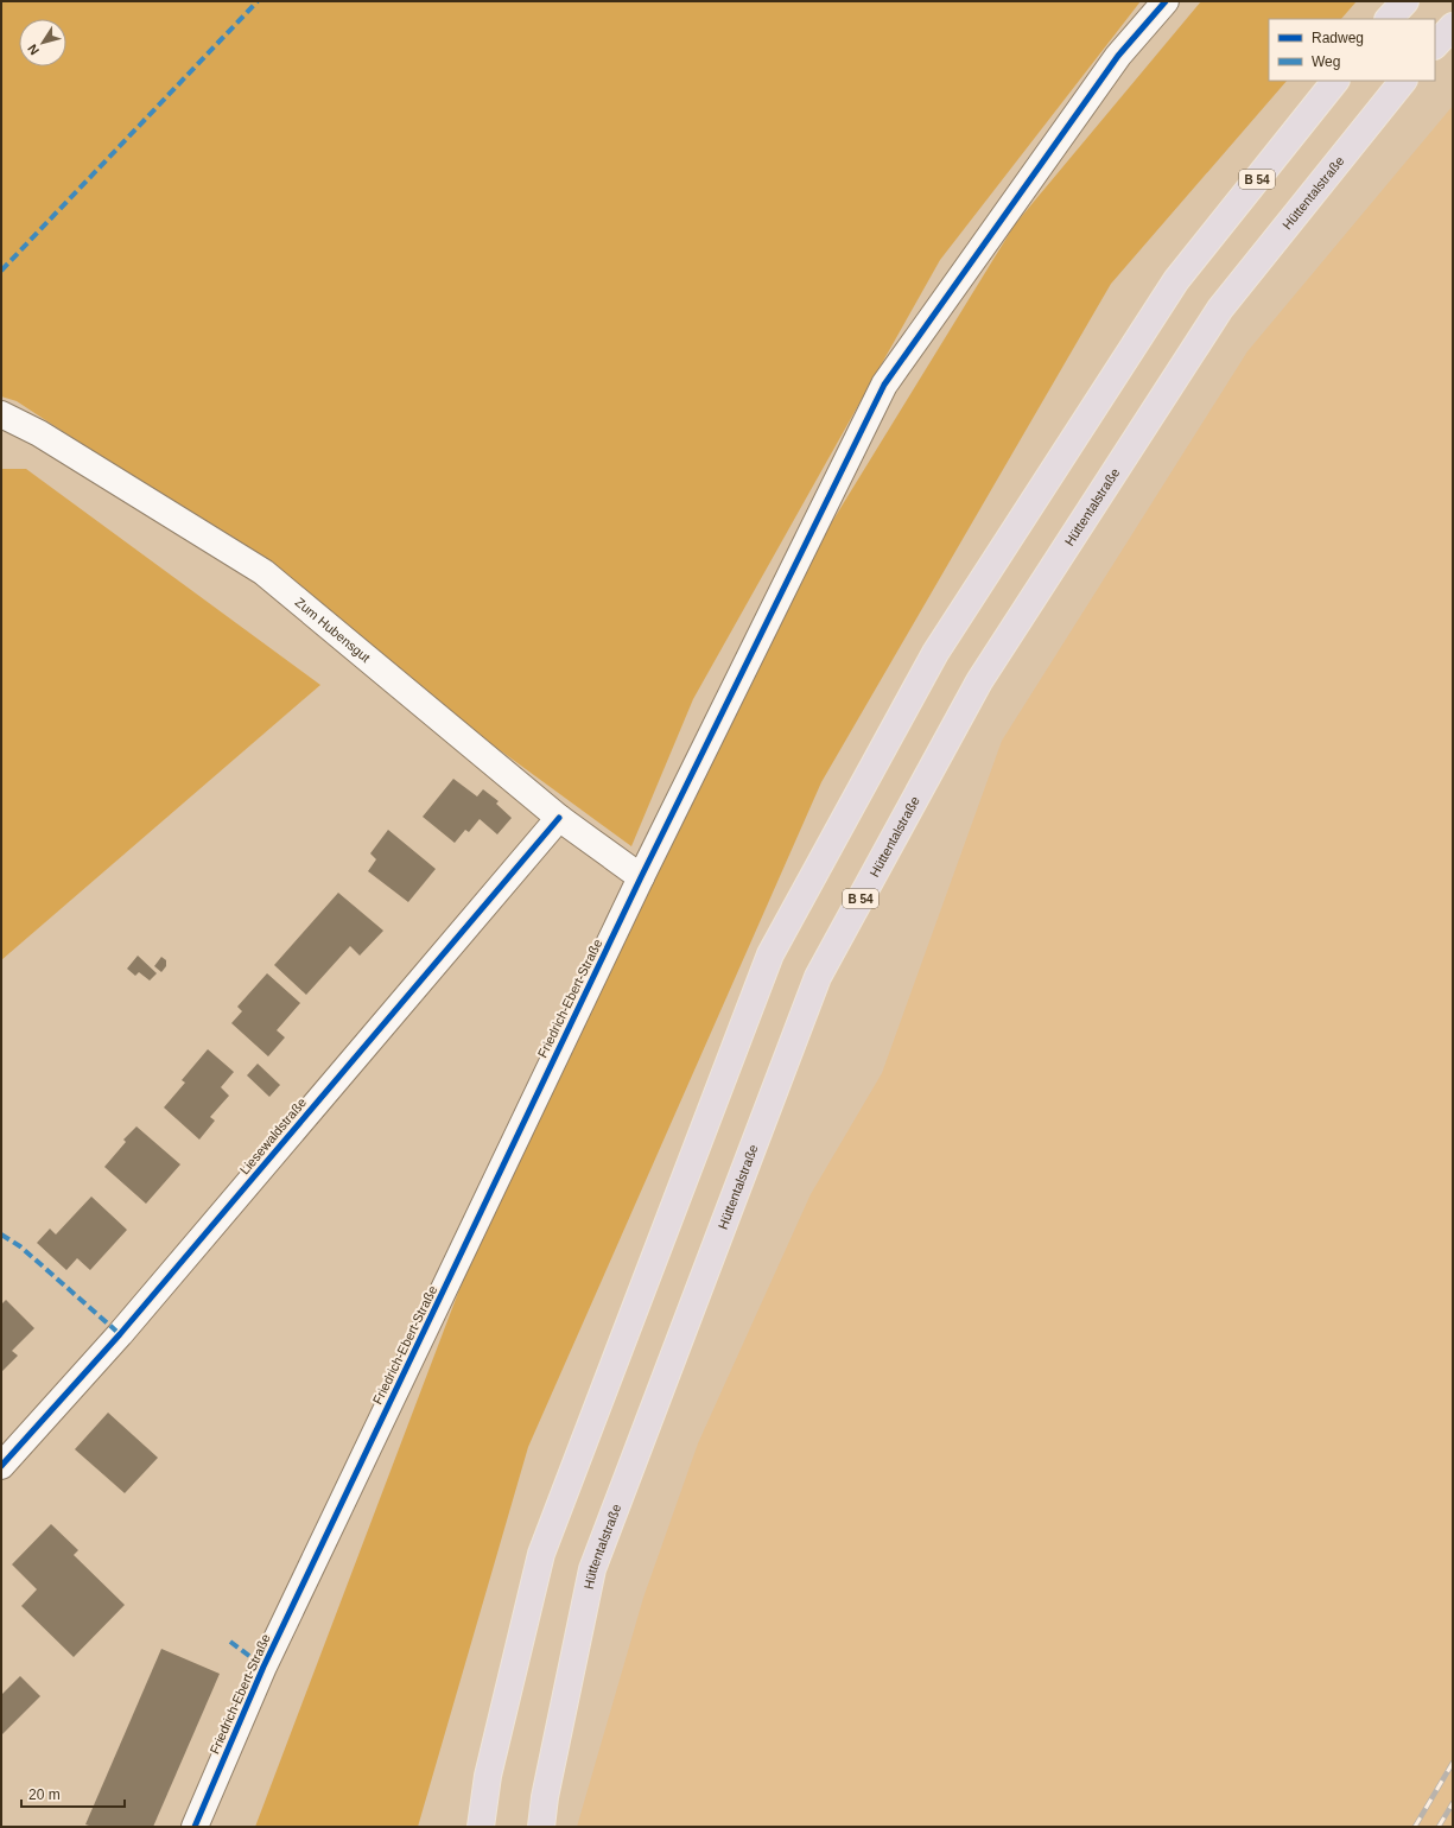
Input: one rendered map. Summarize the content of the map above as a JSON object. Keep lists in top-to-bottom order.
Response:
{
  "streets": {
    "highway": ["B 54", "Hüttentalstraße"],
    "street": ["Zum Hubensgut", "Friedrich-Ebert-Straße", "Liesewaldstraße"]
  },
  "crossings": [
    ["Zum Hubensgut", "Friedrich-Ebert-Straße"],
    ["Zum Hubensgut", "Liesewaldstraße"]
  ],
  "legend": ["Radweg", "Weg"],
  "scale_bar": "20 m",
  "north": "bottom left"
}
